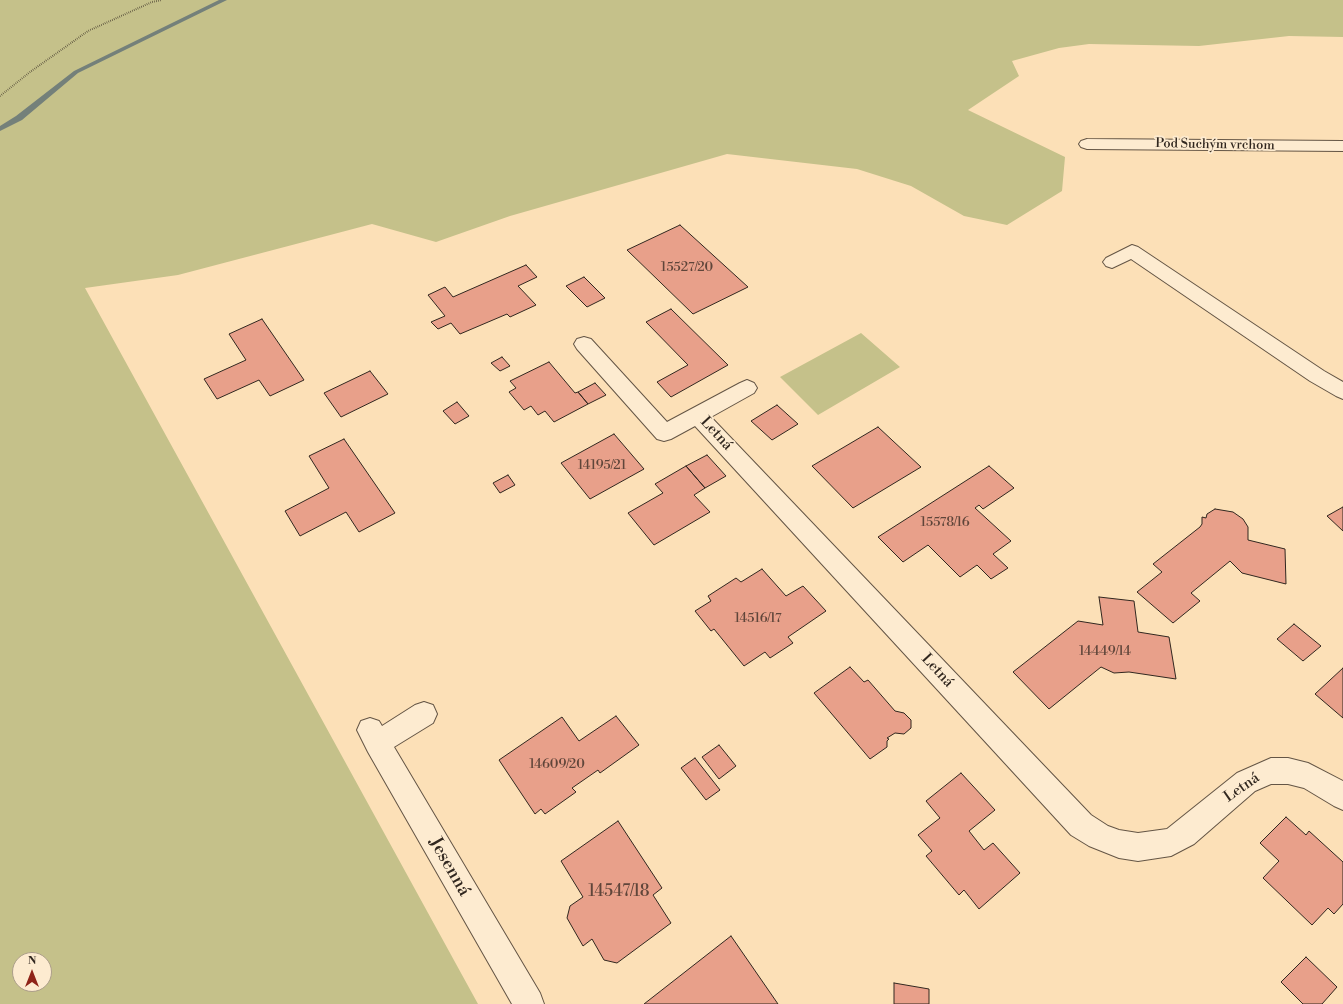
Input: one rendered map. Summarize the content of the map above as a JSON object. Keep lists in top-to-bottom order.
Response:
{
  "streets": {
    "street": ["Pod Suchým vrchom", "Letná", "Jesenná"]
  },
  "house_numbers": [
    "15527/20",
    "14195/21",
    "15578/16",
    "14516/17",
    "14449/14",
    "14609/20",
    "14547/18"
  ],
  "north": "top"
}
